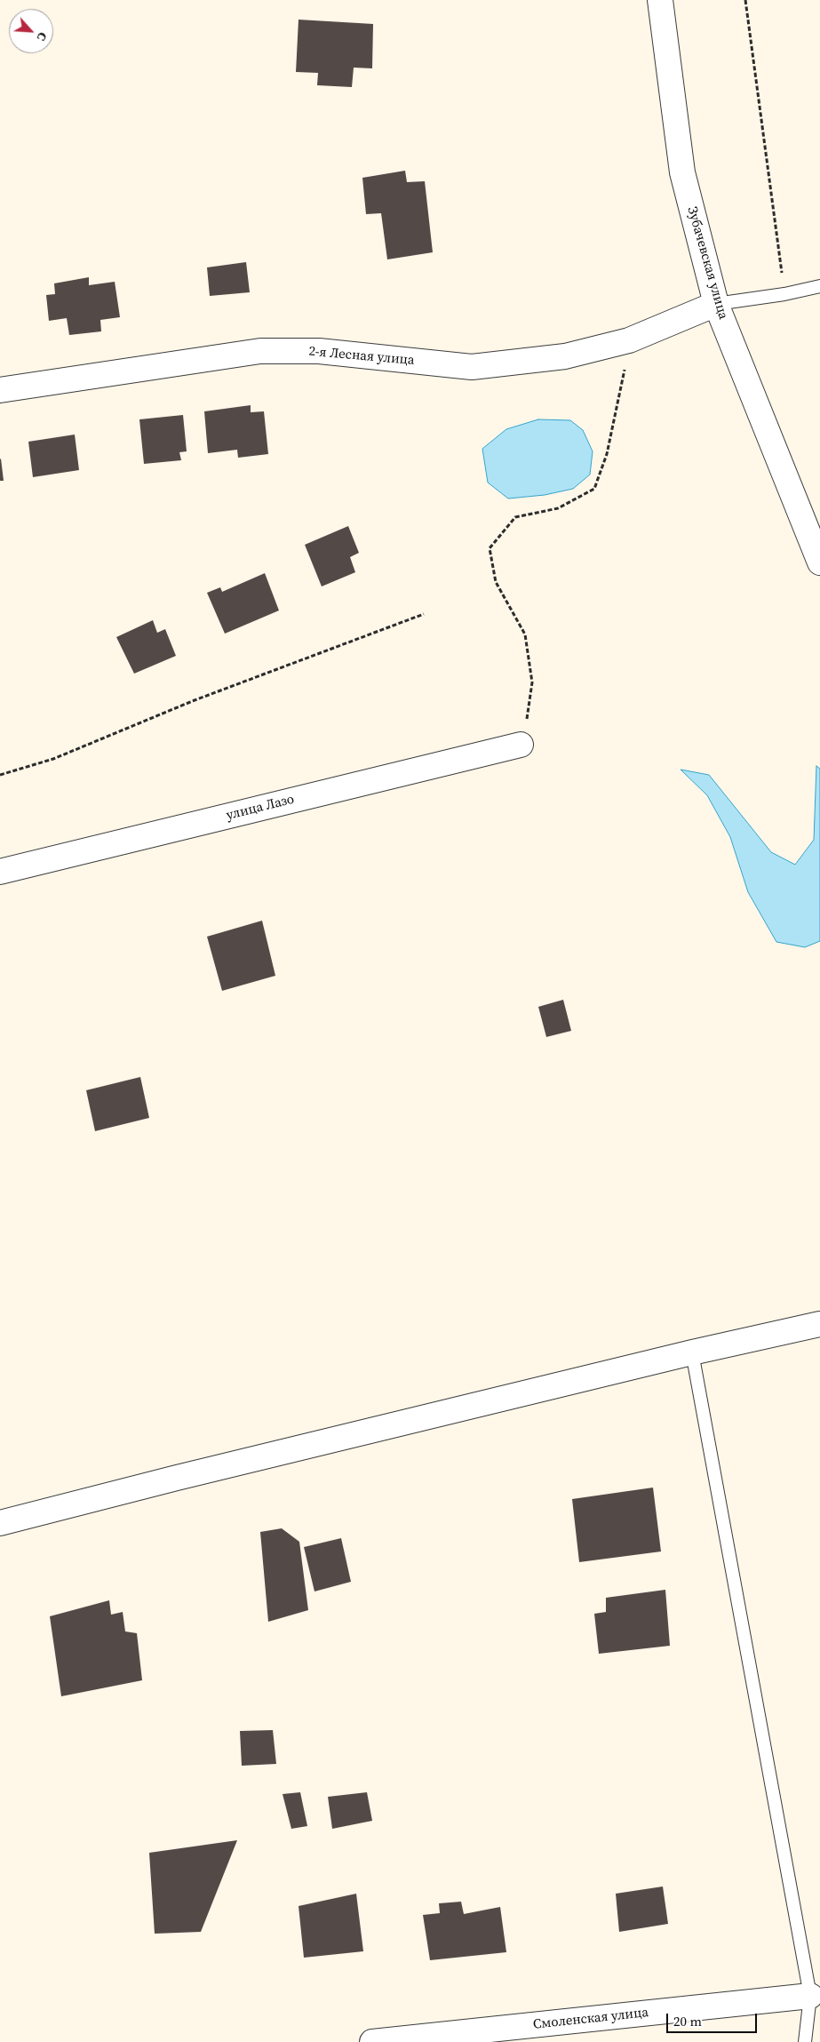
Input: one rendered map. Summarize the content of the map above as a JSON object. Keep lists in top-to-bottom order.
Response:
{
  "streets": {
    "street": [
      "Зубачевская улица",
      "2-я Лесная улица",
      "улица Лазо",
      "Смоленская улица"
    ]
  },
  "crossings": [
    ["Зубачевская улица", "2-я Лесная улица"]
  ],
  "scale_bar": "20 m",
  "north": "bottom right"
}
